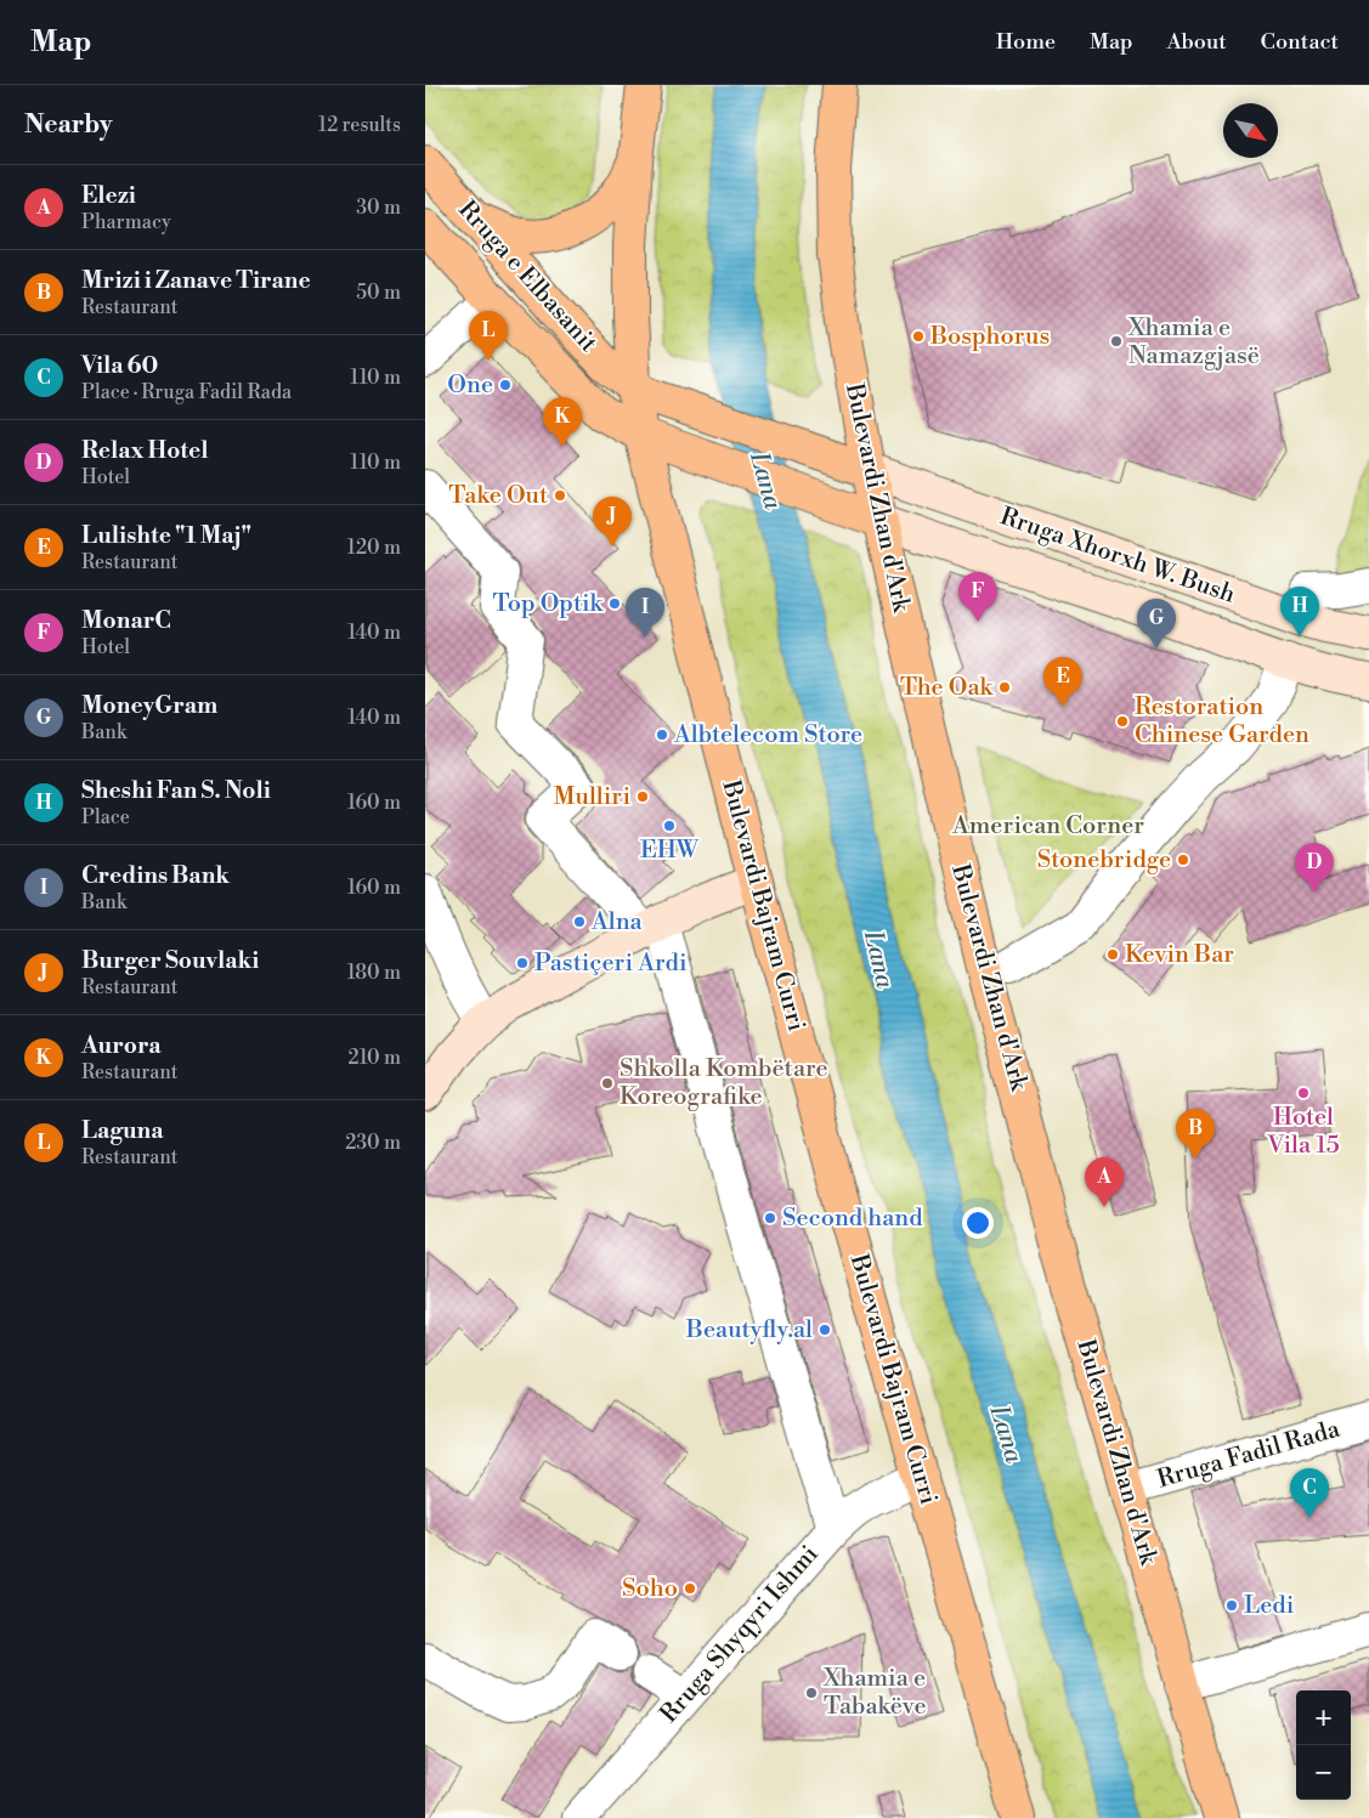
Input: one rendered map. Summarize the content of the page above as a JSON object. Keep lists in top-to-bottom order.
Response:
{
  "streets": {
    "main road": [
      "Rruga e Elbasanit",
      "Bulevardi Zhan d'Ark",
      "Rruga Xhorxh W. Bush",
      "Bulevardi Bajram Curri"
    ],
    "street": ["Rruga Fadil Rada", "Rruga Shyqyri Ishmi"]
  },
  "crossings": [
    ["Rruga e Elbasanit", "Bulevardi Zhan d'Ark"],
    ["Rruga e Elbasanit", "Rruga Xhorxh W. Bush"],
    ["Rruga e Elbasanit", "Bulevardi Bajram Curri"],
    ["Bulevardi Zhan d'Ark", "Rruga Xhorxh W. Bush"],
    ["Bulevardi Zhan d'Ark", "Rruga Fadil Rada"],
    ["Bulevardi Bajram Curri", "Rruga Shyqyri Ishmi"]
  ],
  "water": ["Lana"],
  "parks": ["American Corner"],
  "places": [
    "Bosphorus",
    "Xhamia e Namazgjasë",
    "One",
    "Take Out",
    "Top Optik",
    "The Oak",
    "Restoration Chinese Garden",
    "Albtelecom Store",
    "Mulliri",
    "EHW",
    "Stonebridge",
    "Alna",
    "Kevin Bar",
    "Pastiçeri Ardi",
    "Shkolla Kombëtare Koreografike",
    "Hotel Vila 15",
    "Second hand",
    "Beautyfly.al",
    "Soho",
    "Ledi",
    "Xhamia e Tabakëve"
  ],
  "north": "bottom right",
  "page": {
    "header": "Map",
    "nav": [
      "Home",
      "Map",
      "About",
      "Contact"
    ],
    "heading": ["Nearby", "12 results"],
    "list": [
      {
        "mark": "A",
        "name": "Elezi",
        "note": "Pharmacy",
        "value": "30 m"
      },
      {
        "mark": "B",
        "name": "Mrizi i Zanave Tirane",
        "note": "Restaurant",
        "value": "50 m"
      },
      {
        "mark": "C",
        "name": "Vila 60",
        "note": "Place · Rruga Fadil Rada",
        "value": "110 m"
      },
      {
        "mark": "D",
        "name": "Relax Hotel",
        "note": "Hotel",
        "value": "110 m"
      },
      {
        "mark": "E",
        "name": "Lulishte \"1 Maj\"",
        "note": "Restaurant",
        "value": "120 m"
      },
      {
        "mark": "F",
        "name": "MonarC",
        "note": "Hotel",
        "value": "140 m"
      },
      {
        "mark": "G",
        "name": "MoneyGram",
        "note": "Bank",
        "value": "140 m"
      },
      {
        "mark": "H",
        "name": "Sheshi Fan S. Noli",
        "note": "Place",
        "value": "160 m"
      },
      {
        "mark": "I",
        "name": "Credins Bank",
        "note": "Bank",
        "value": "160 m"
      },
      {
        "mark": "J",
        "name": "Burger Souvlaki",
        "note": "Restaurant",
        "value": "180 m"
      },
      {
        "mark": "K",
        "name": "Aurora",
        "note": "Restaurant",
        "value": "210 m"
      },
      {
        "mark": "L",
        "name": "Laguna",
        "note": "Restaurant",
        "value": "230 m"
      }
    ],
    "pins": [
      "L",
      "K",
      "J",
      "F",
      "H",
      "I",
      "G",
      "E",
      "D",
      "B",
      "A",
      "C"
    ],
    "map_buttons": ["+", "−"]
  }
}
